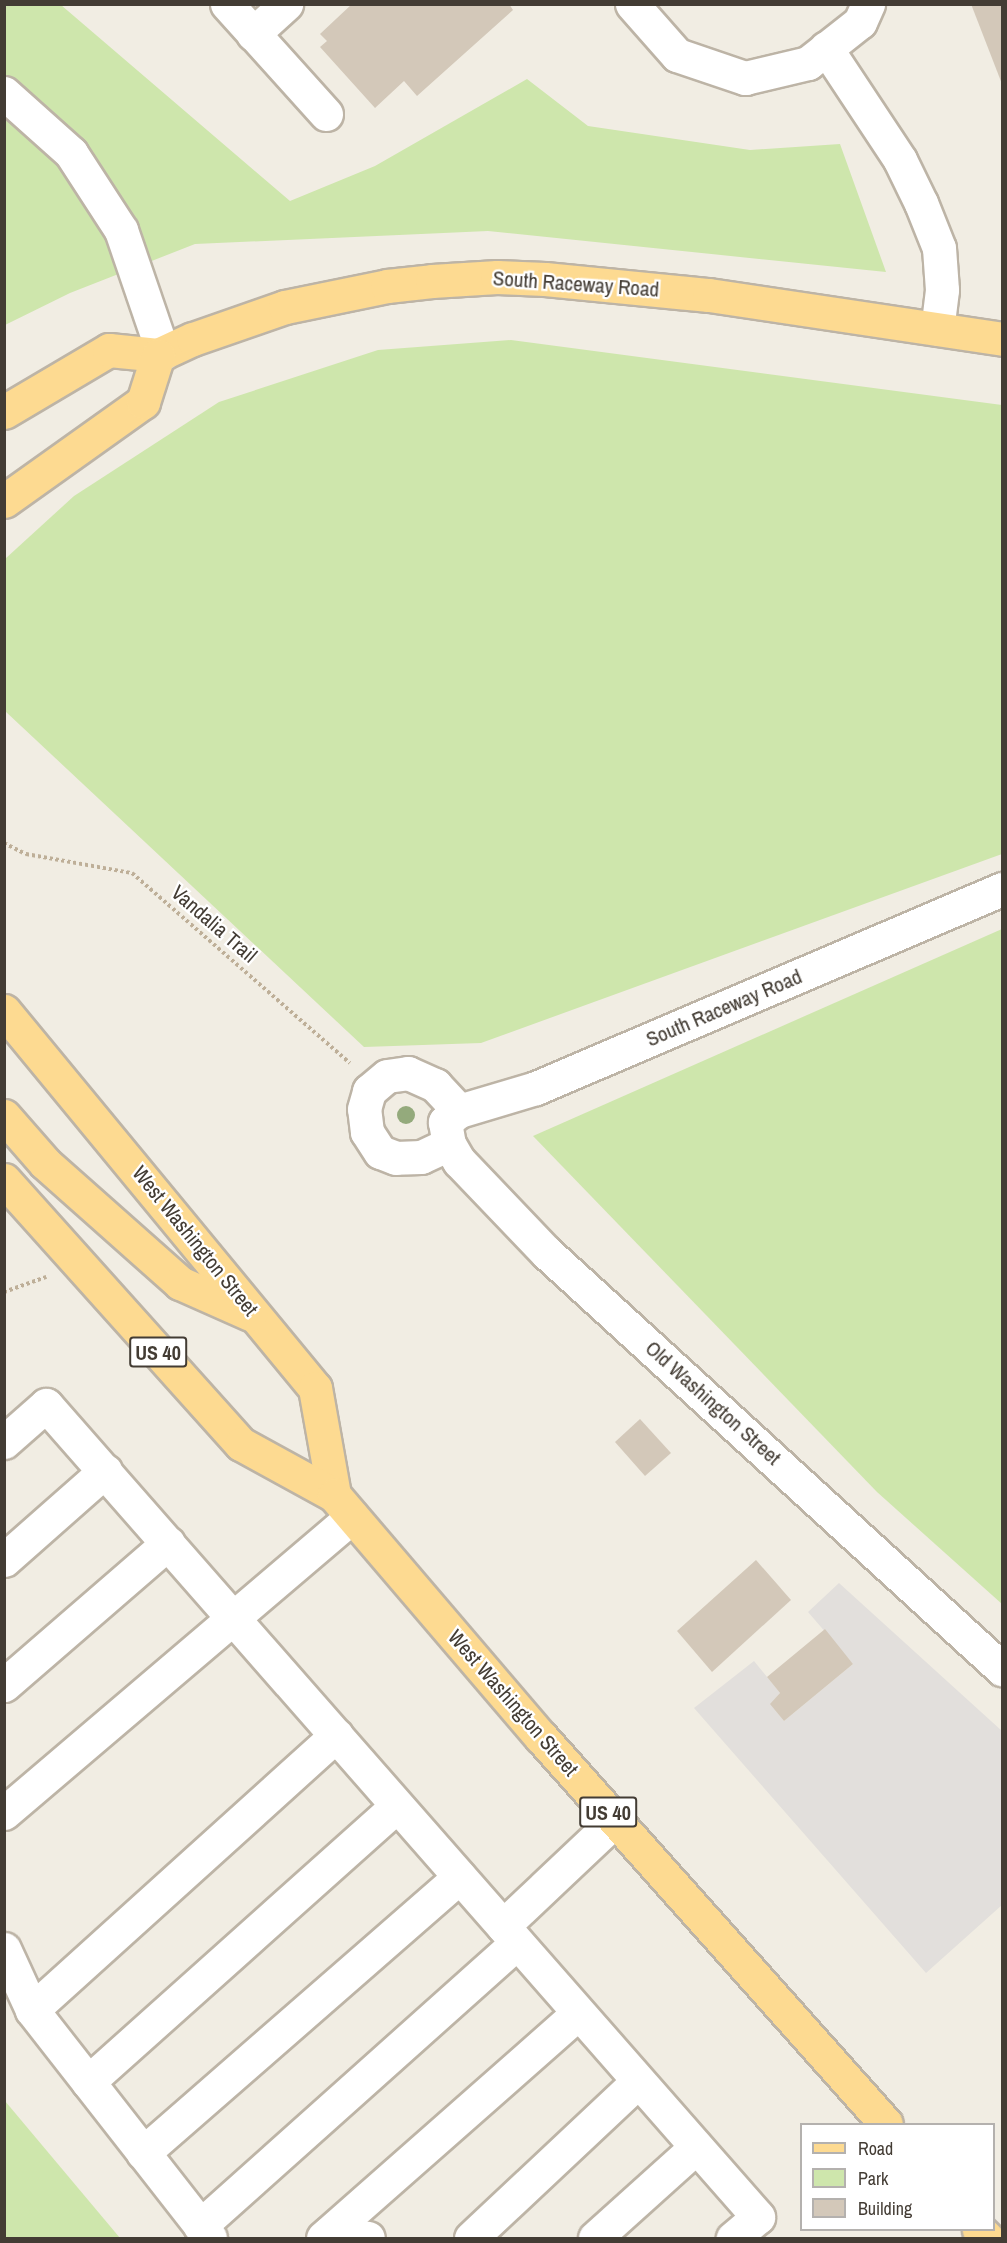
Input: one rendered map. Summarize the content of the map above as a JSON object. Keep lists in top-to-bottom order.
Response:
{
  "streets": {
    "main road": ["South Raceway Road", "West Washington Street", "US 40"],
    "street": ["Old Washington Street"],
    "path": ["Vandalia Trail"]
  },
  "crossings": [
    ["South Raceway Road", "Vandalia Trail"],
    ["South Raceway Road", "Old Washington Street"],
    ["Vandalia Trail", "Old Washington Street"]
  ],
  "legend": ["Road", "Park", "Building"]
}
